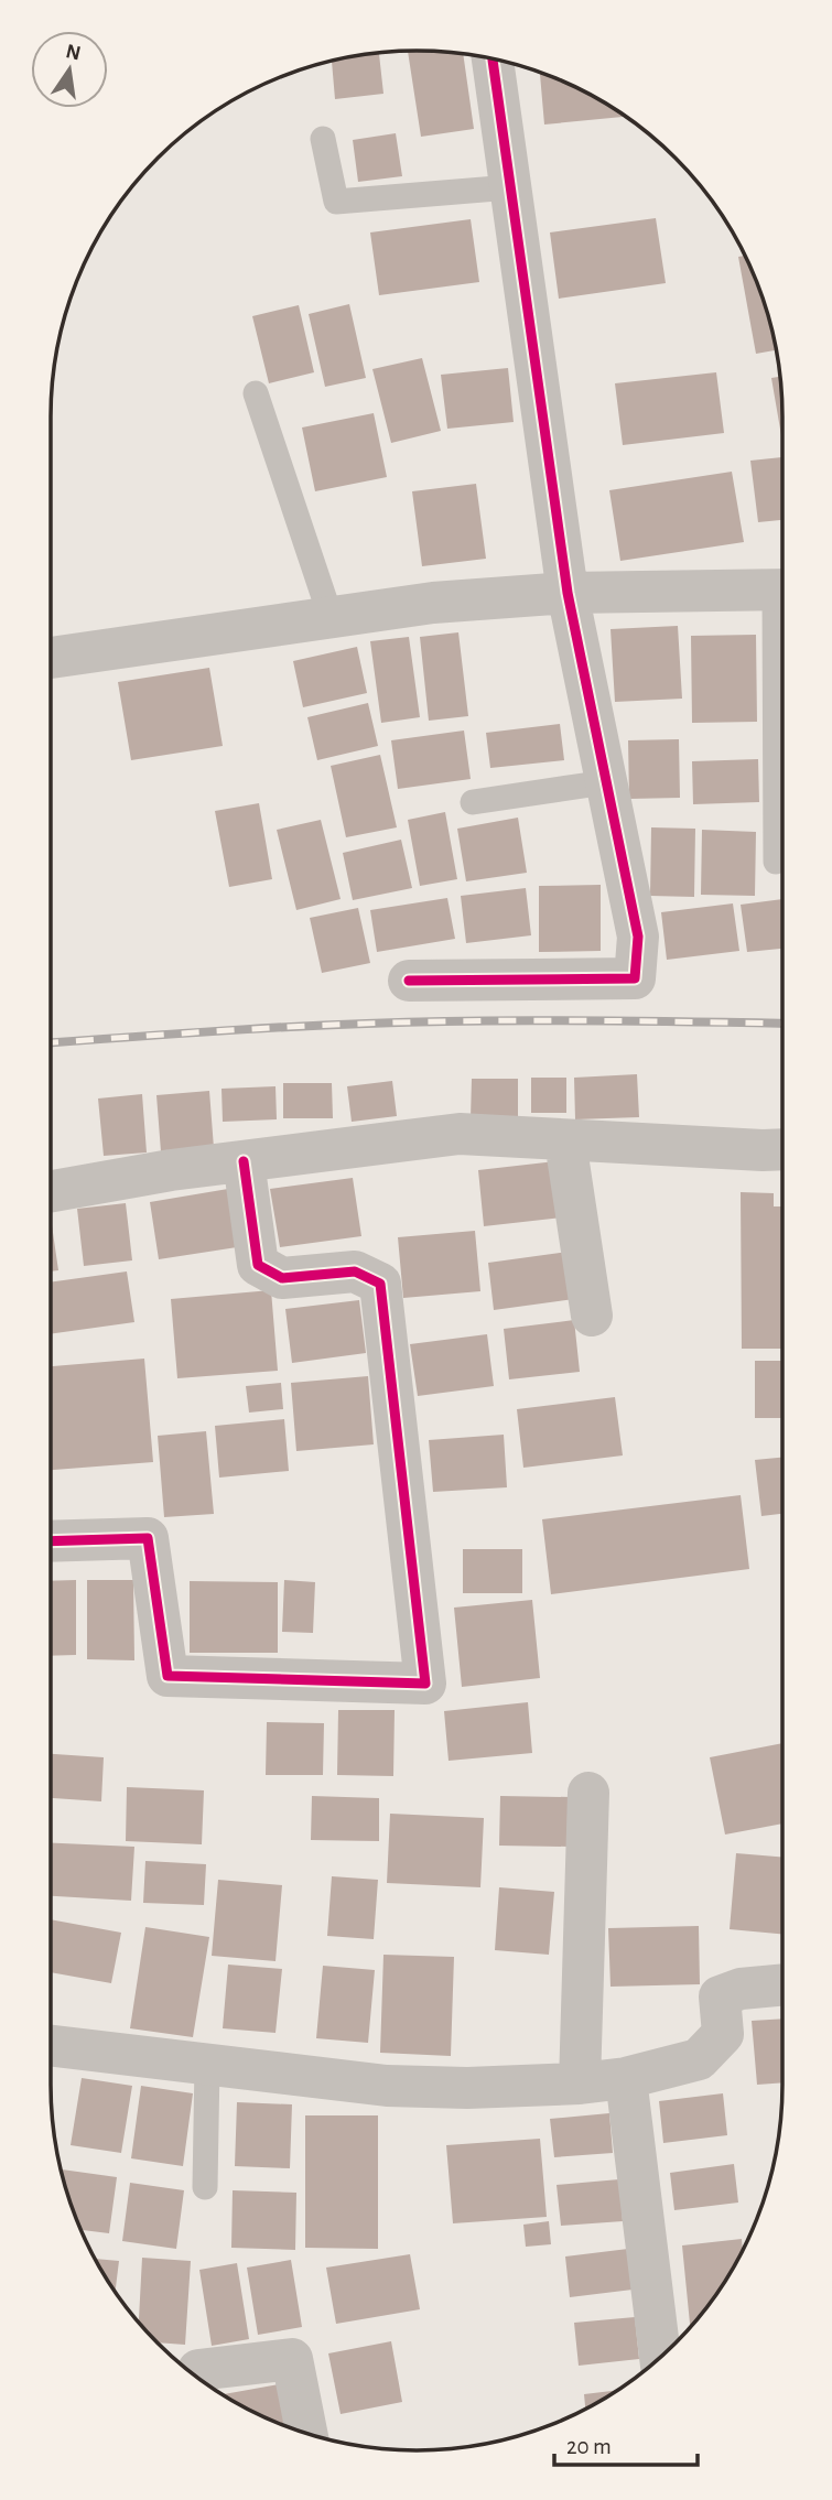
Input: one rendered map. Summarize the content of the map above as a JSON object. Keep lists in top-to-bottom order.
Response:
{
  "scale_bar": "20 m",
  "north": "top"
}
